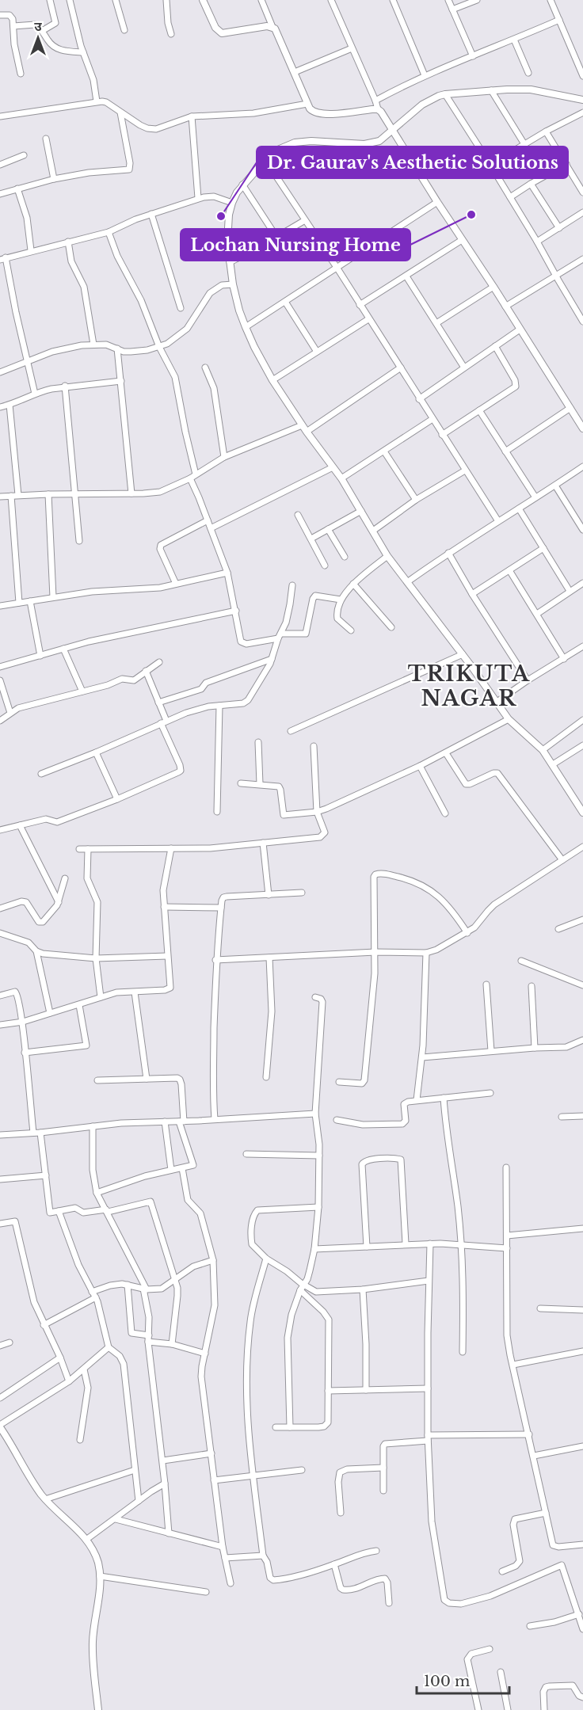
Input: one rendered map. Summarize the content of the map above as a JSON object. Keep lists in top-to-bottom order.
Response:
{
  "districts": ["TRIKUTA NAGAR"],
  "places": ["Lochan Nursing Home", "Dr. Gaurav's Aesthetic Solutions"],
  "scale_bar": "100 m",
  "north": "top"
}
